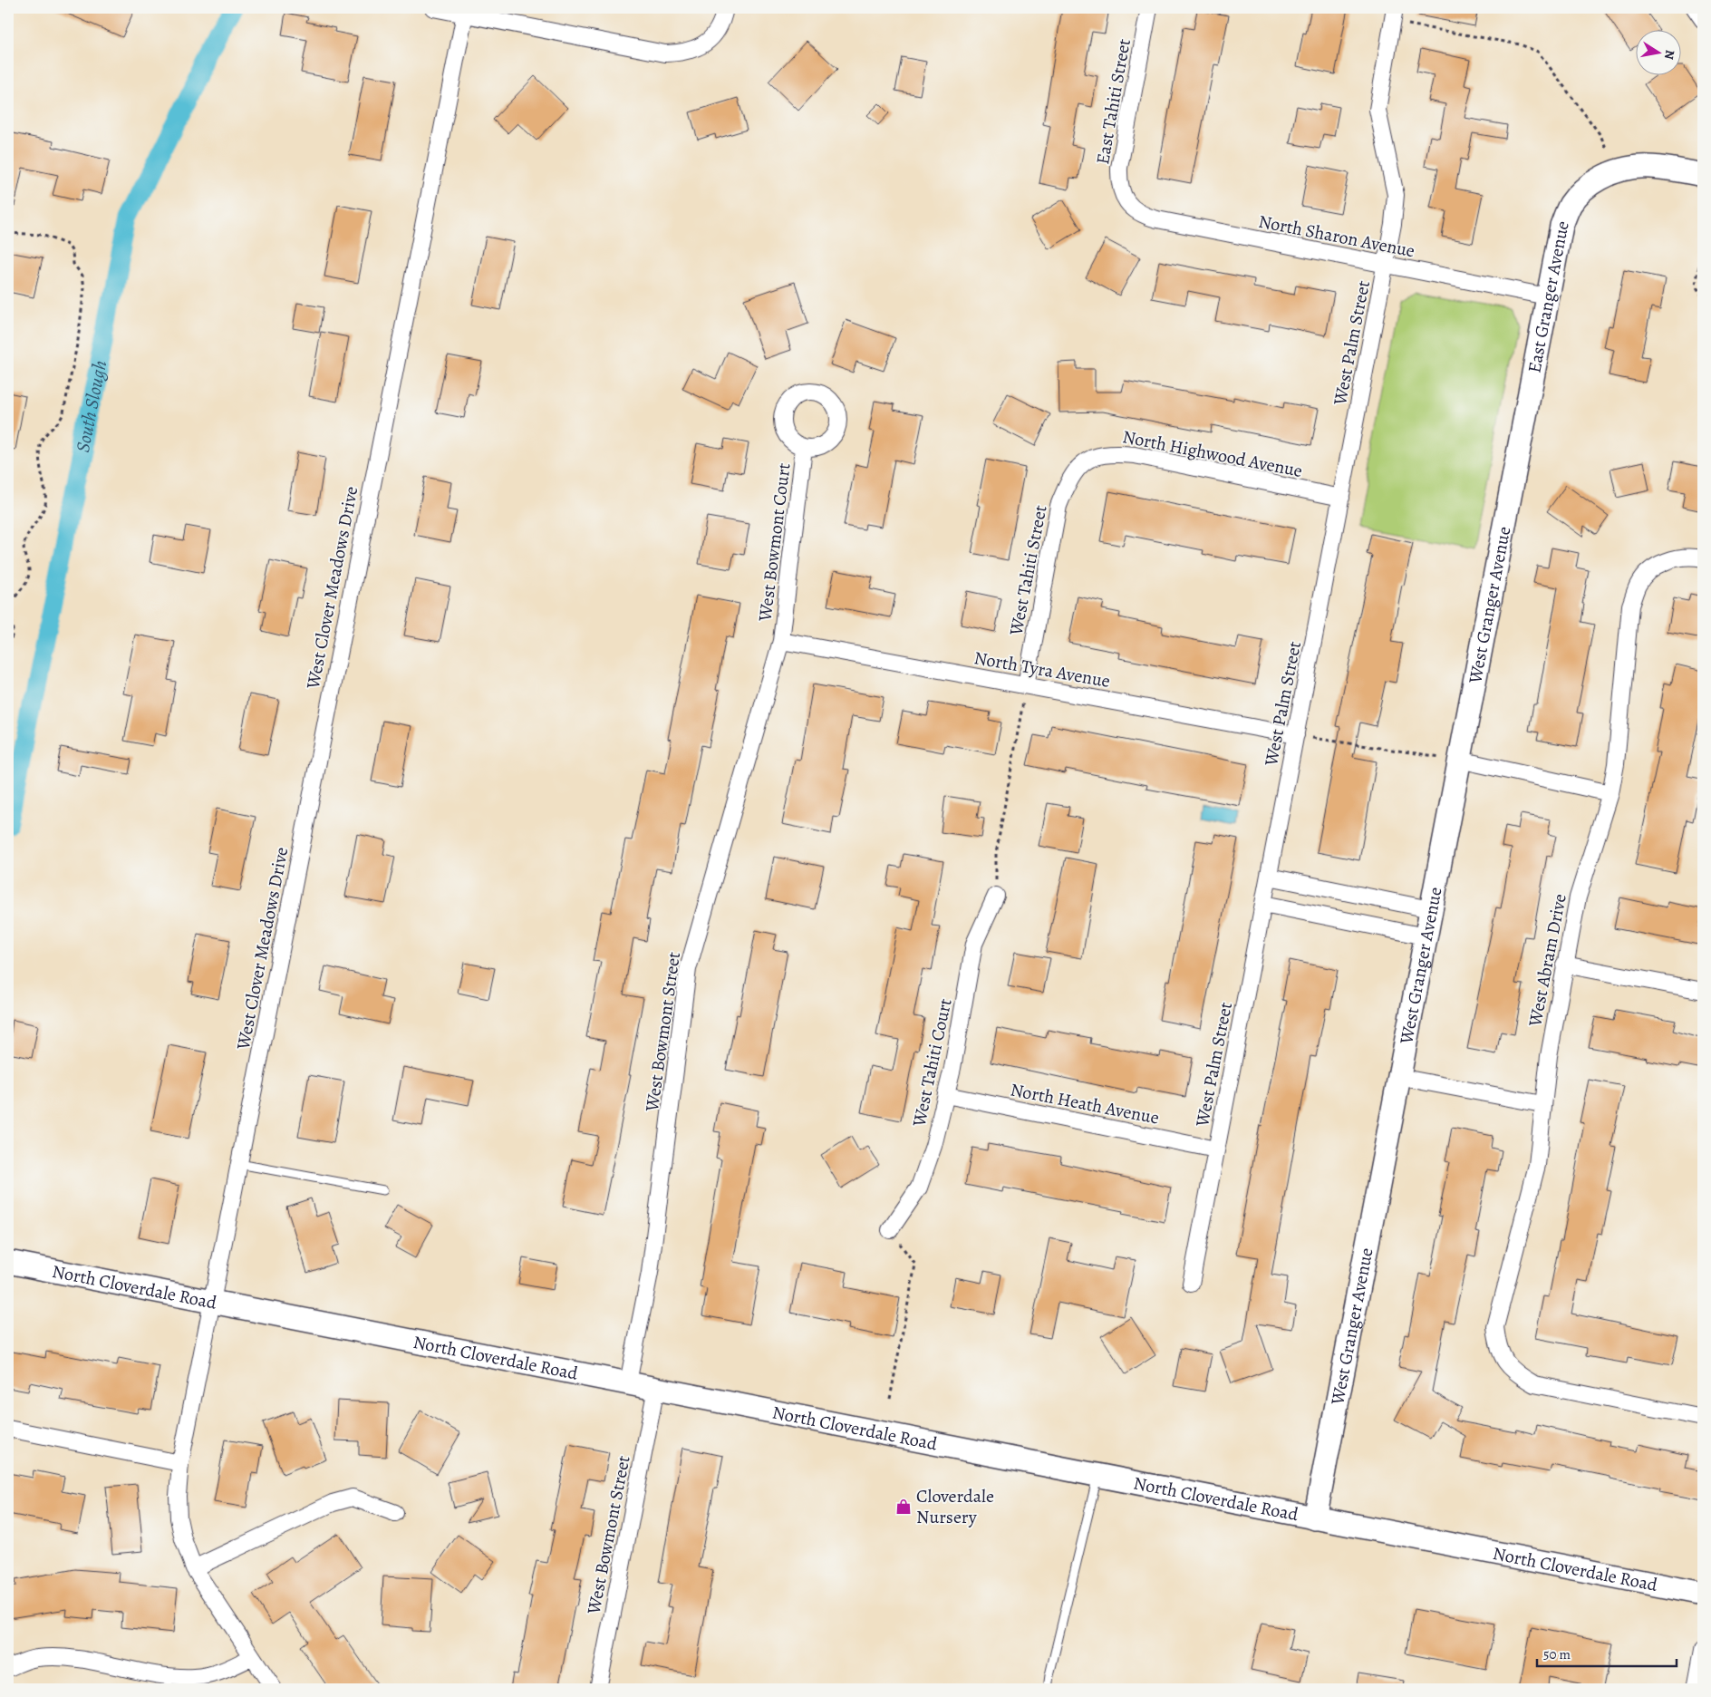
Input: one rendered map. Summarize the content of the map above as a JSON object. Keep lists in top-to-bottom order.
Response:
{
  "streets": {
    "main road": ["East Granger Avenue", "West Granger Avenue", "North Cloverdale Road"],
    "street": [
      "East Tahiti Street",
      "North Sharon Avenue",
      "West Palm Street",
      "North Highwood Avenue",
      "West Bowmont Court",
      "West Tahiti Street",
      "West Clover Meadows Drive",
      "North Tyra Avenue",
      "West Abram Drive",
      "West Bowmont Street",
      "West Tahiti Court",
      "North Heath Avenue"
    ]
  },
  "crossings": [
    ["East Tahiti Street", "North Sharon Avenue"],
    ["North Sharon Avenue", "East Granger Avenue"],
    ["North Sharon Avenue", "West Palm Street"],
    ["East Granger Avenue", "West Granger Avenue"],
    ["West Palm Street", "North Highwood Avenue"],
    ["West Palm Street", "North Tyra Avenue"],
    ["West Palm Street", "North Heath Avenue"],
    ["North Highwood Avenue", "West Tahiti Street"],
    ["West Bowmont Court", "North Tyra Avenue"],
    ["West Bowmont Court", "West Bowmont Street"],
    ["West Tahiti Street", "North Tyra Avenue"],
    ["West Clover Meadows Drive", "North Cloverdale Road"],
    ["West Granger Avenue", "North Cloverdale Road"],
    ["North Tyra Avenue", "West Bowmont Street"],
    ["West Bowmont Street", "North Cloverdale Road"],
    ["West Tahiti Court", "North Heath Avenue"]
  ],
  "water": ["South Slough"],
  "places": {
    "shop": ["Cloverdale Nursery"]
  },
  "scale_bar": "50 m",
  "north": "right"
}
